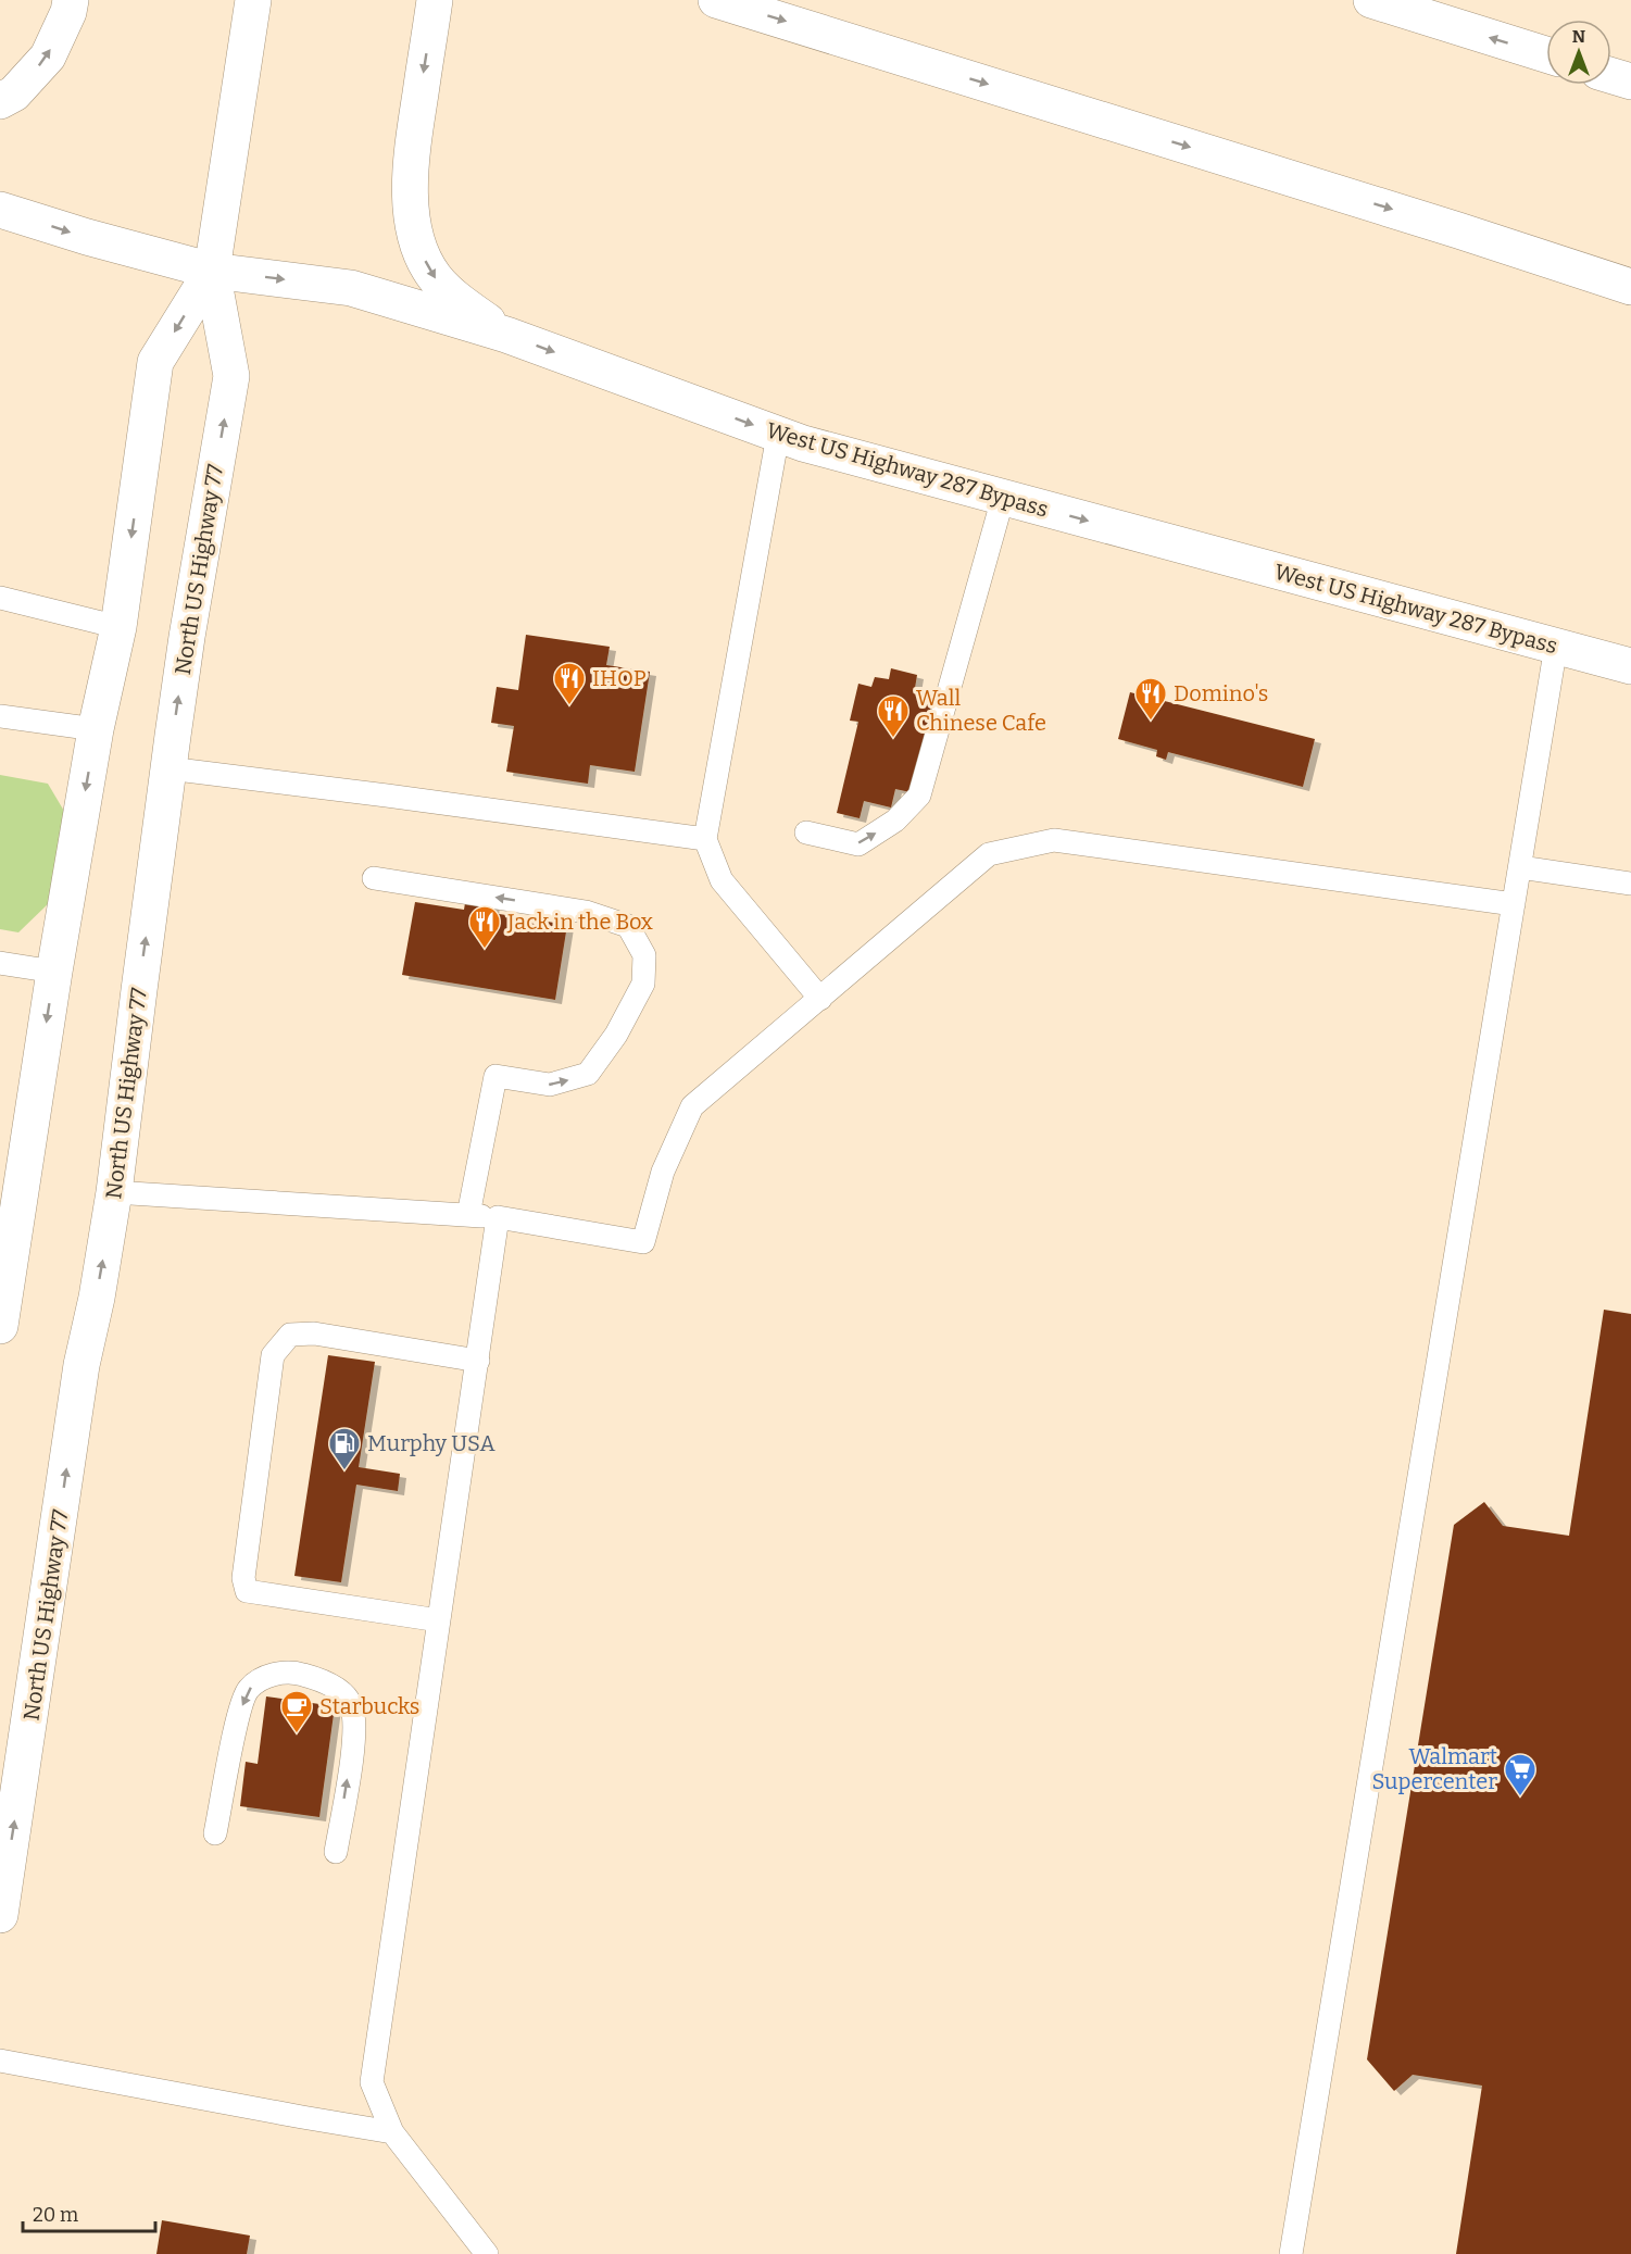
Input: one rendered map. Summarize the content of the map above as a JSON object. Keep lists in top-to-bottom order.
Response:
{
  "streets": {
    "main road": ["West US Highway 287 Bypass", "North US Highway 77"]
  },
  "crossings": [
    ["West US Highway 287 Bypass", "North US Highway 77"]
  ],
  "one_way": ["West US Highway 287 Bypass"],
  "places": {
    "restaurant": [
      "IHOP",
      "Domino's",
      "Wall Chinese Cafe",
      "Jack in the Box"
    ],
    "fuel station": ["Murphy USA"],
    "cafe": ["Starbucks"],
    "supermarket": ["Walmart Supercenter"]
  },
  "scale_bar": "20 m",
  "north": "top"
}
